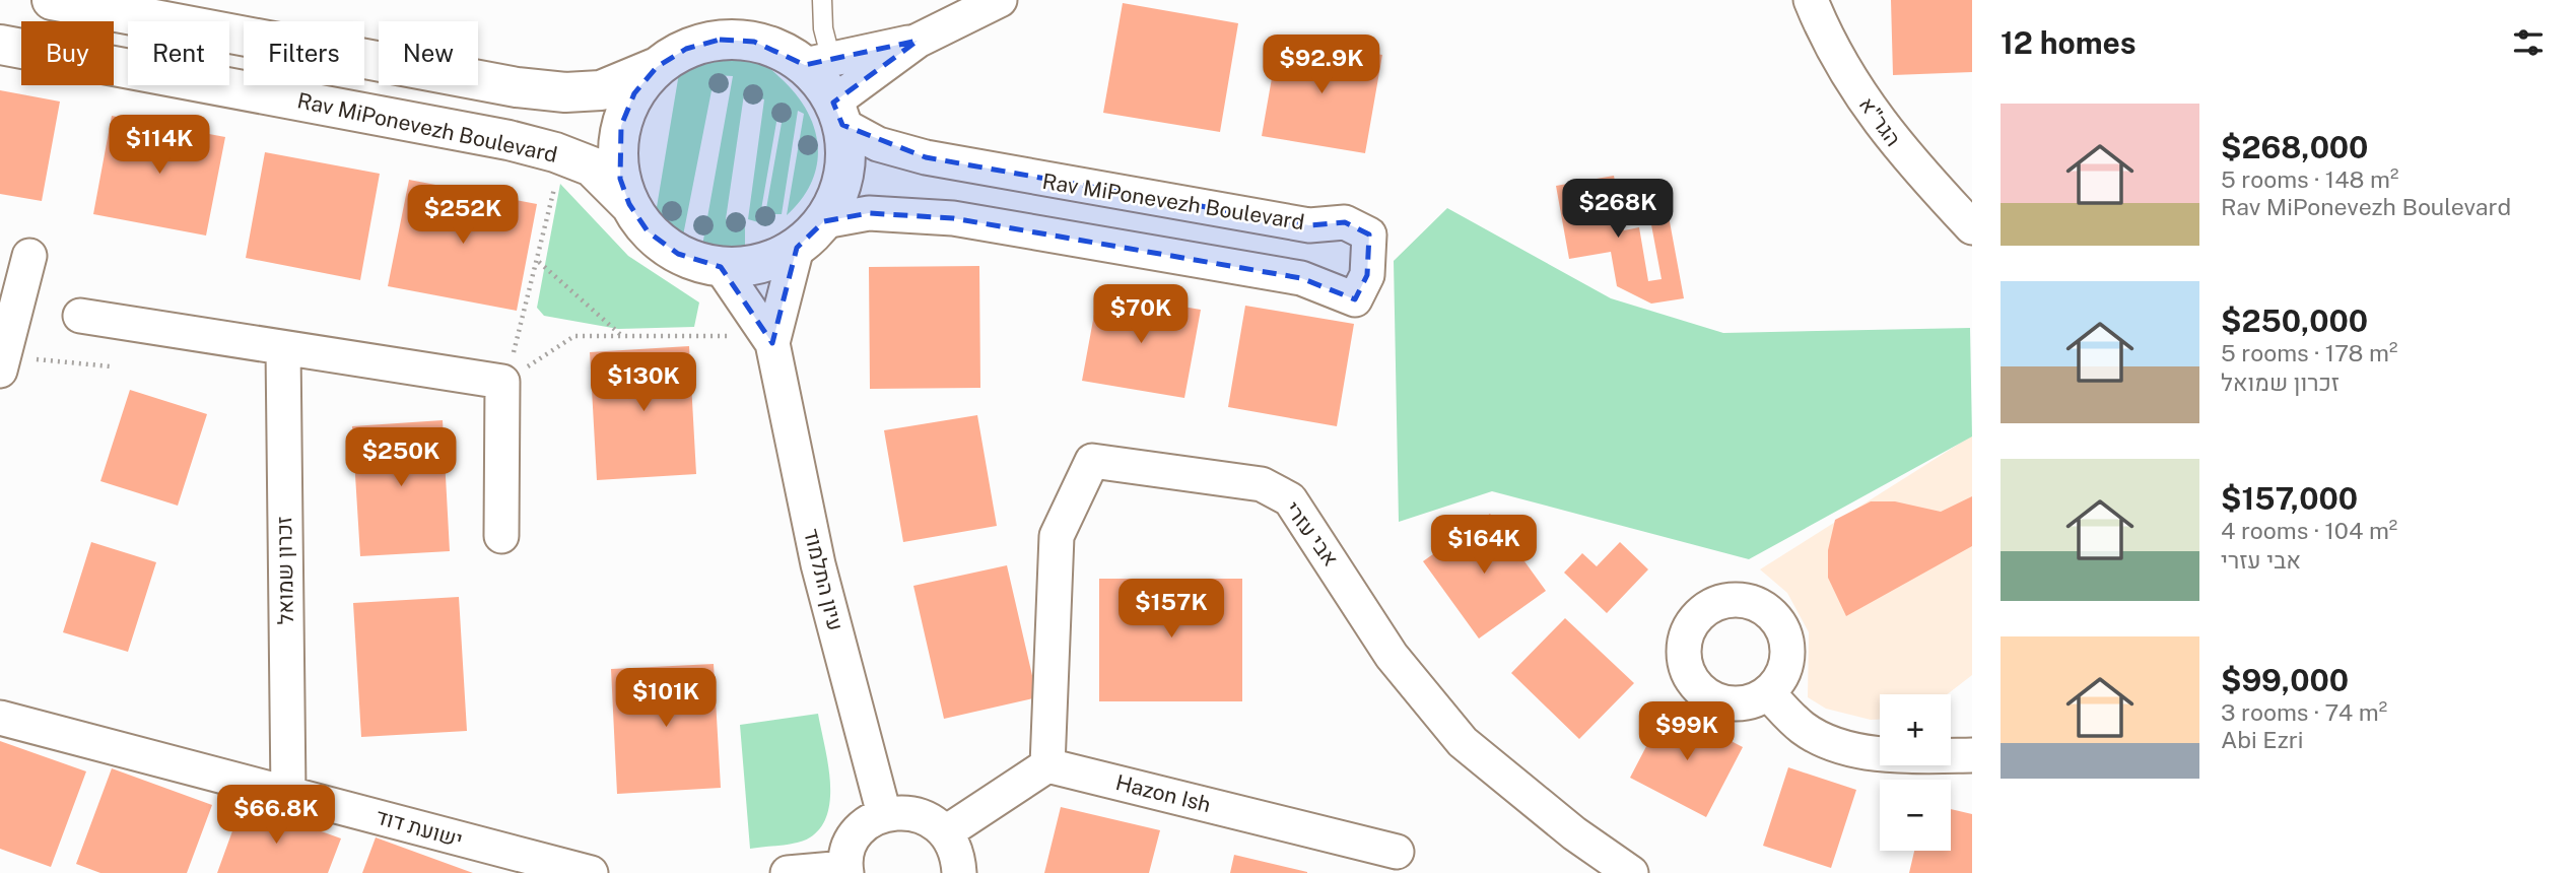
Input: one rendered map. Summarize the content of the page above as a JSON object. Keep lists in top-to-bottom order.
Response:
{
  "streets": {
    "street": [
      "הגר\"א",
      "Rav MiPonevezh Boulevard",
      "אבי עזרי",
      "זכרון שמואל",
      "עיון התלמוד",
      "Hazon Ish",
      "ישועת דוד"
    ]
  },
  "crossings": [
    ["Rav MiPonevezh Boulevard", "עיון התלמוד"],
    ["אבי עזרי", "Hazon Ish"],
    ["זכרון שמואל", "ישועת דוד"]
  ],
  "page": {
    "heading": "12 homes",
    "chip": [
      "Buy",
      "Rent",
      "Filters",
      "New"
    ],
    "price": [
      "$92.9K",
      "$114K",
      "$268K",
      "$252K",
      "$70K",
      "$130K",
      "$250K",
      "$164K",
      "$157K",
      "$101K",
      "$99K",
      "$66.8K"
    ],
    "list": [
      {
        "name": "$268,000",
        "note": "5 rooms · 148 m² · Rav MiPonevezh Boulevard"
      },
      {
        "name": "$250,000",
        "note": "5 rooms · 178 m² · זכרון שמואל"
      },
      {
        "name": "$157,000",
        "note": "4 rooms · 104 m² · אבי עזרי"
      },
      {
        "name": "$99,000",
        "note": "3 rooms · 74 m² · Abi Ezri"
      }
    ],
    "map_buttons": ["+", "−"]
  }
}
